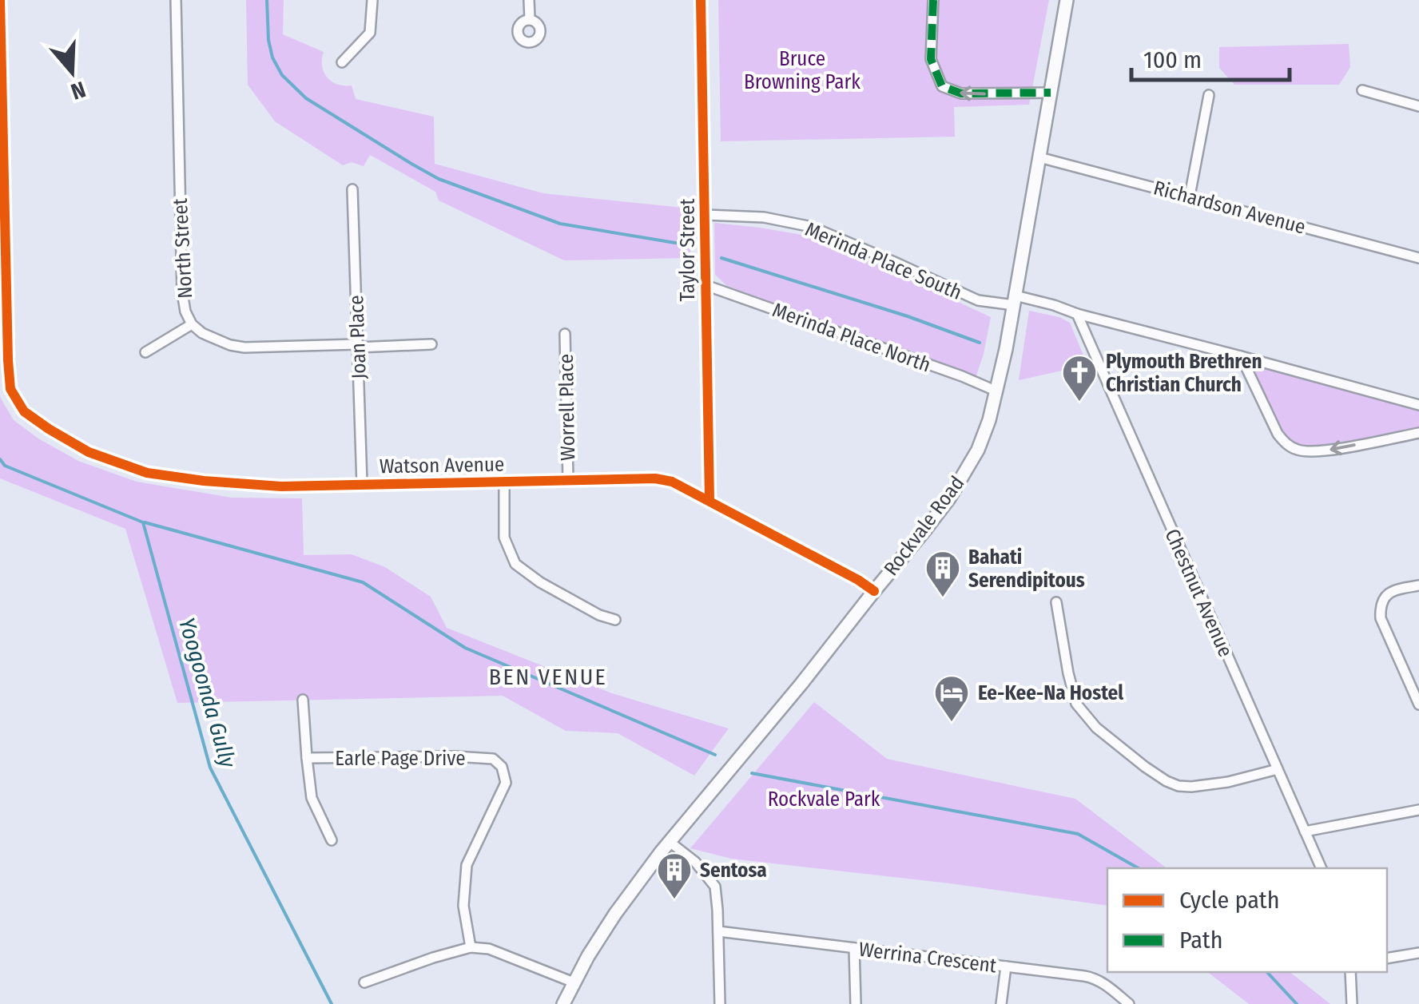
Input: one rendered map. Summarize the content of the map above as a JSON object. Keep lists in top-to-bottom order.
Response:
{
  "streets": {
    "street": [
      "Richardson Avenue",
      "North Street",
      "Taylor Street",
      "Merinda Place South",
      "Joan Place",
      "Merinda Place North",
      "Worrell Place",
      "Watson Avenue",
      "Rockvale Road",
      "Chestnut Avenue",
      "Earle Page Drive",
      "Werrina Crescent"
    ]
  },
  "crossings": [
    ["Richardson Avenue", "Rockvale Road"],
    ["North Street", "Joan Place"],
    ["Taylor Street", "Merinda Place South"],
    ["Taylor Street", "Merinda Place North"],
    ["Taylor Street", "Watson Avenue"],
    ["Merinda Place South", "Rockvale Road"],
    ["Merinda Place South", "Chestnut Avenue"],
    ["Joan Place", "Watson Avenue"],
    ["Merinda Place North", "Rockvale Road"],
    ["Worrell Place", "Watson Avenue"],
    ["Watson Avenue", "Rockvale Road"]
  ],
  "districts": ["BEN VENUE"],
  "water": ["Yoogoonda Gully"],
  "parks": ["Bruce Browning Park", "Rockvale Park"],
  "places": {
    "church": ["Plymouth Brethren Christian Church"],
    "building": ["Bahati Serendipitous", "Sentosa"],
    "hotel": ["Ee-Kee-Na Hostel"]
  },
  "legend": ["Cycle path", "Path"],
  "scale_bar": "100 m",
  "north": "bottom"
}
